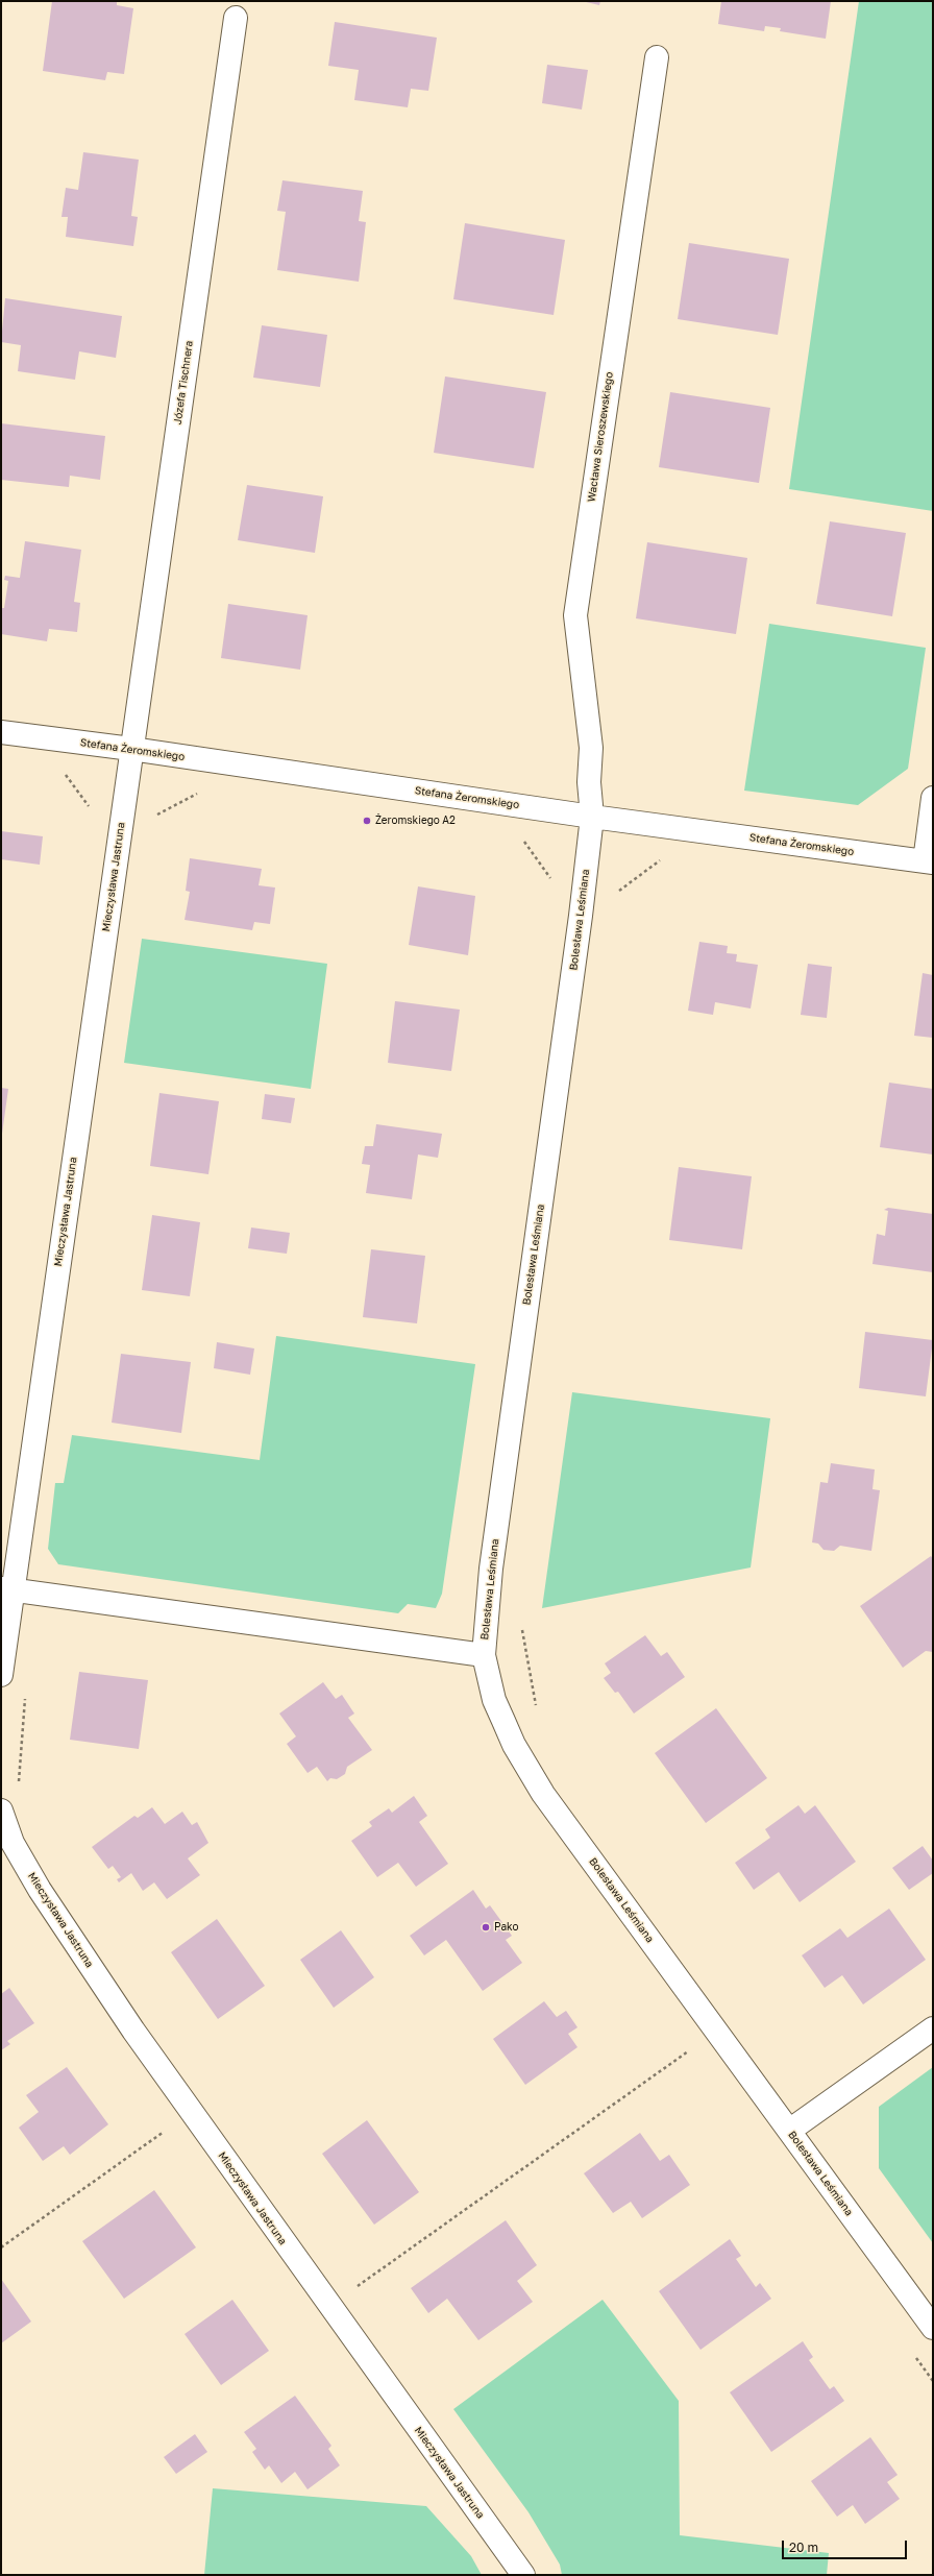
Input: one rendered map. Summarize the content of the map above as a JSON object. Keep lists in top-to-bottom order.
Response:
{
  "streets": {
    "street": [
      "Józefa Tischnera",
      "Wacława Sieroszewskiego",
      "Stefana Żeromskiego",
      "Mieczysława Jastruna",
      "Bolesława Leśmiana"
    ]
  },
  "crossings": [
    ["Józefa Tischnera", "Stefana Żeromskiego"],
    ["Józefa Tischnera", "Mieczysława Jastruna"],
    ["Wacława Sieroszewskiego", "Stefana Żeromskiego"],
    ["Wacława Sieroszewskiego", "Bolesława Leśmiana"],
    ["Stefana Żeromskiego", "Mieczysława Jastruna"],
    ["Stefana Żeromskiego", "Bolesława Leśmiana"]
  ],
  "places": ["Żeromskiego A2", "Pako"],
  "scale_bar": "20 m"
}
